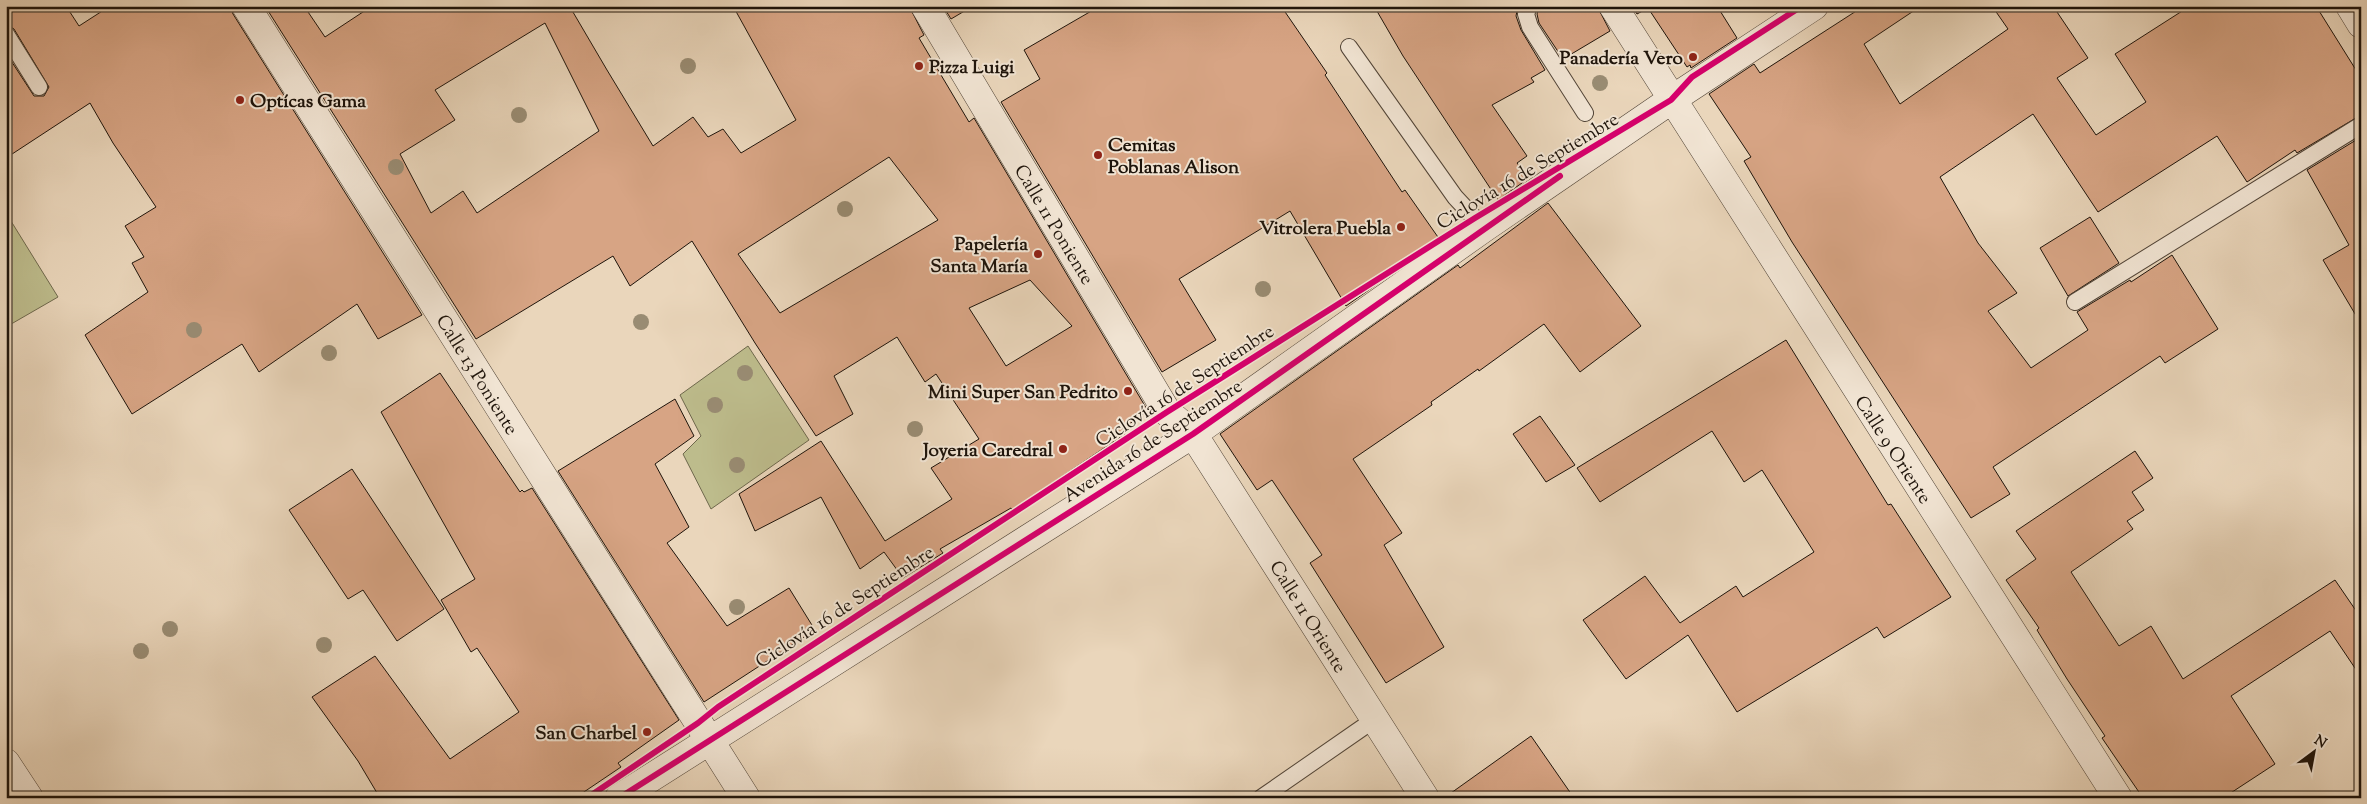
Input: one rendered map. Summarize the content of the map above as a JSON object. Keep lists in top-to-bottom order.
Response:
{
  "streets": {
    "street": [
      "Calle 11 Poniente",
      "Calle 13 Poniente",
      "Avenida 16 de Septiembre",
      "Calle 9 Oriente",
      "Calle 11 Oriente"
    ],
    "cycle path": ["Ciclovía 16 de Septiembre"]
  },
  "crossings": [
    ["Calle 11 Poniente", "Avenida 16 de Septiembre"],
    ["Calle 11 Poniente", "Calle 11 Oriente"],
    ["Calle 13 Poniente", "Avenida 16 de Septiembre"],
    ["Avenida 16 de Septiembre", "Calle 9 Oriente"],
    ["Avenida 16 de Septiembre", "Calle 11 Oriente"]
  ],
  "places": [
    "Panadería Vero",
    "Pizza Luigi",
    "Optícas Gama",
    "Cemitas Poblanas Alison",
    "Vitrolera Puebla",
    "Papelería Santa María",
    "Mini Super San Pedrito",
    "Joyeria Caredral",
    "San Charbel"
  ],
  "north": "top right"
}
